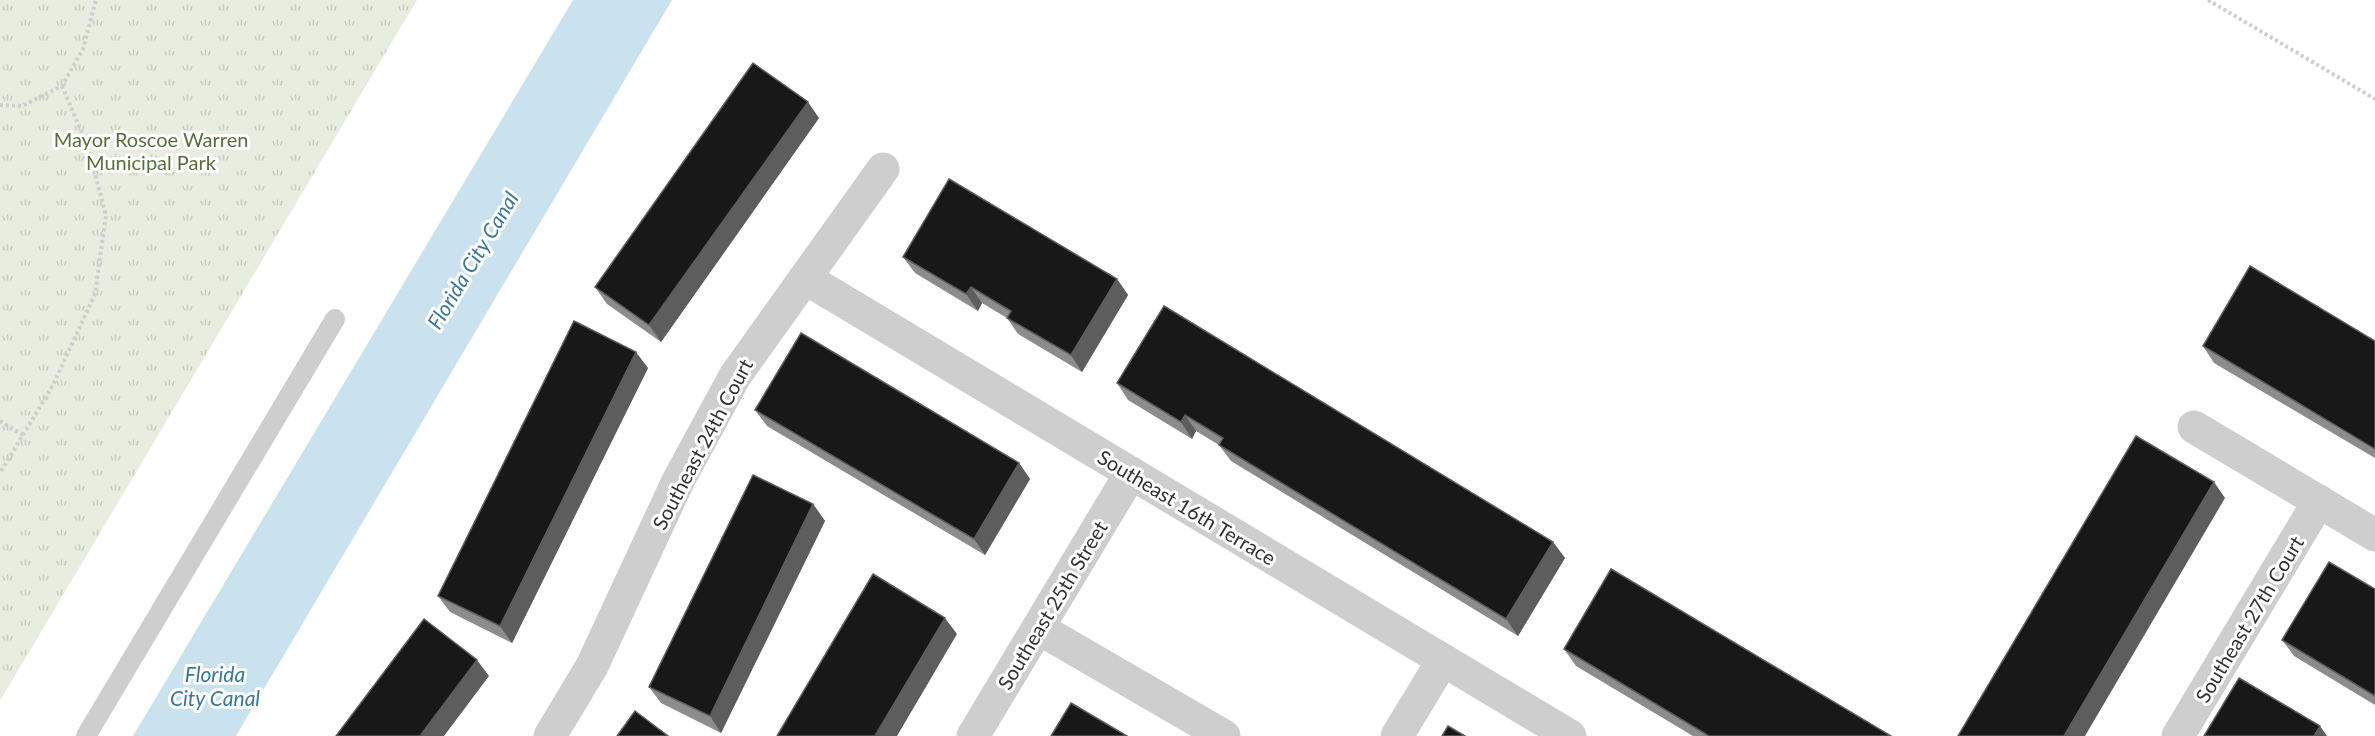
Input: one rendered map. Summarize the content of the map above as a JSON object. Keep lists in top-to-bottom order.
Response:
{
  "streets": {
    "street": [
      "Southeast 24th Court",
      "Southeast 16th Terrace",
      "Southeast 25th Street",
      "Southeast 27th Court"
    ]
  },
  "crossings": [
    ["Southeast 24th Court", "Southeast 16th Terrace"],
    ["Southeast 16th Terrace", "Southeast 25th Street"]
  ],
  "water": ["Florida City Canal"],
  "parks": ["Mayor Roscoe Warren Municipal Park"]
}
